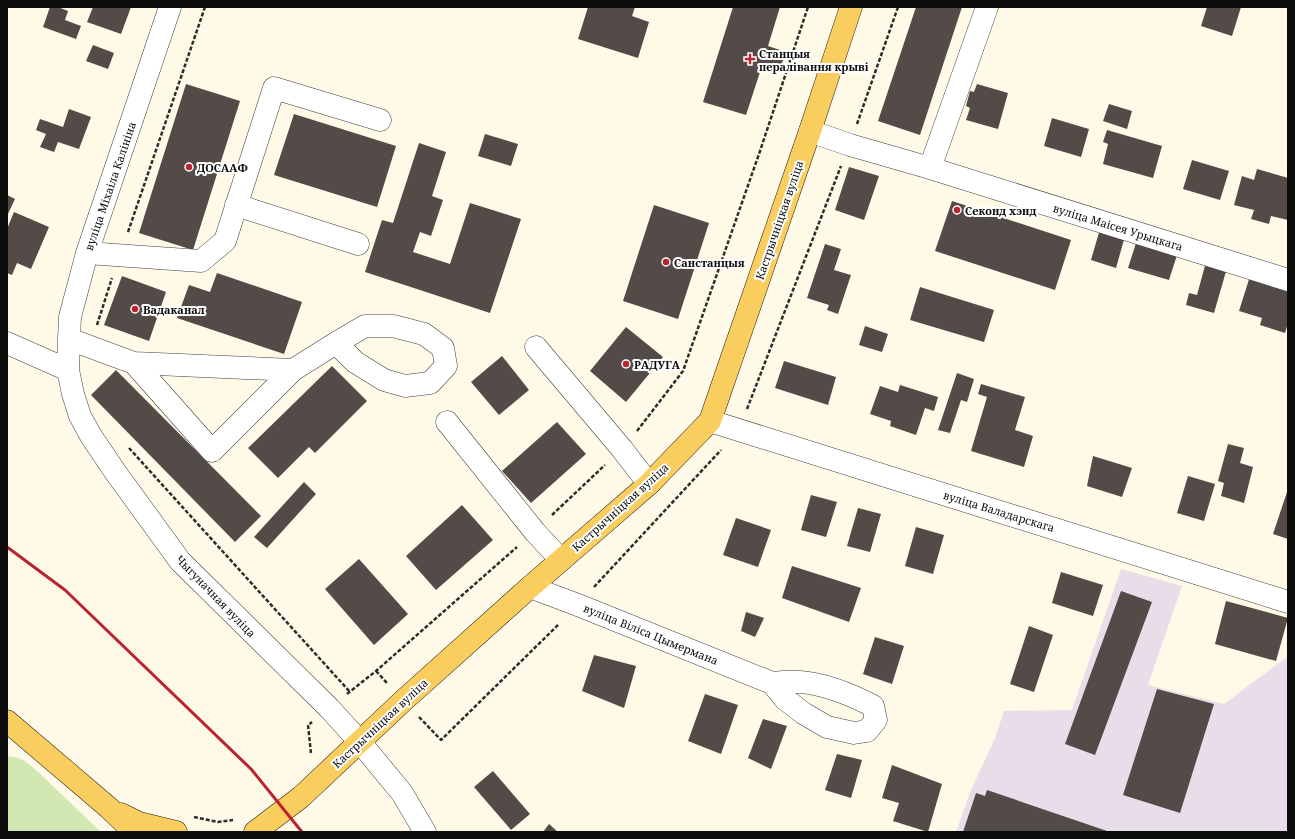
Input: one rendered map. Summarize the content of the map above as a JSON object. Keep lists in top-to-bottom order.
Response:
{
  "streets": {
    "main road": ["Кастрычніцкая вуліца"],
    "street": [
      "вуліца Міхаіла Калініна",
      "вуліца Маісея Урыцкага",
      "вуліца Валадарскага",
      "Чыгуначная вуліца",
      "вуліца Віліса Цымермана"
    ]
  },
  "crossings": [
    ["вуліца Міхаіла Калініна", "Чыгуначная вуліца"],
    ["Кастрычніцкая вуліца", "вуліца Маісея Урыцкага"],
    ["Кастрычніцкая вуліца", "вуліца Валадарскага"],
    ["Кастрычніцкая вуліца", "Чыгуначная вуліца"],
    ["Кастрычніцкая вуліца", "вуліца Віліса Цымермана"]
  ],
  "places": {
    "health": ["Станцыя пералівання крыві"],
    "other": [
      "ДОСААФ",
      "Секонд хэнд",
      "Санстанцыя",
      "Вадаканал",
      "РАДУГА"
    ]
  }
}
